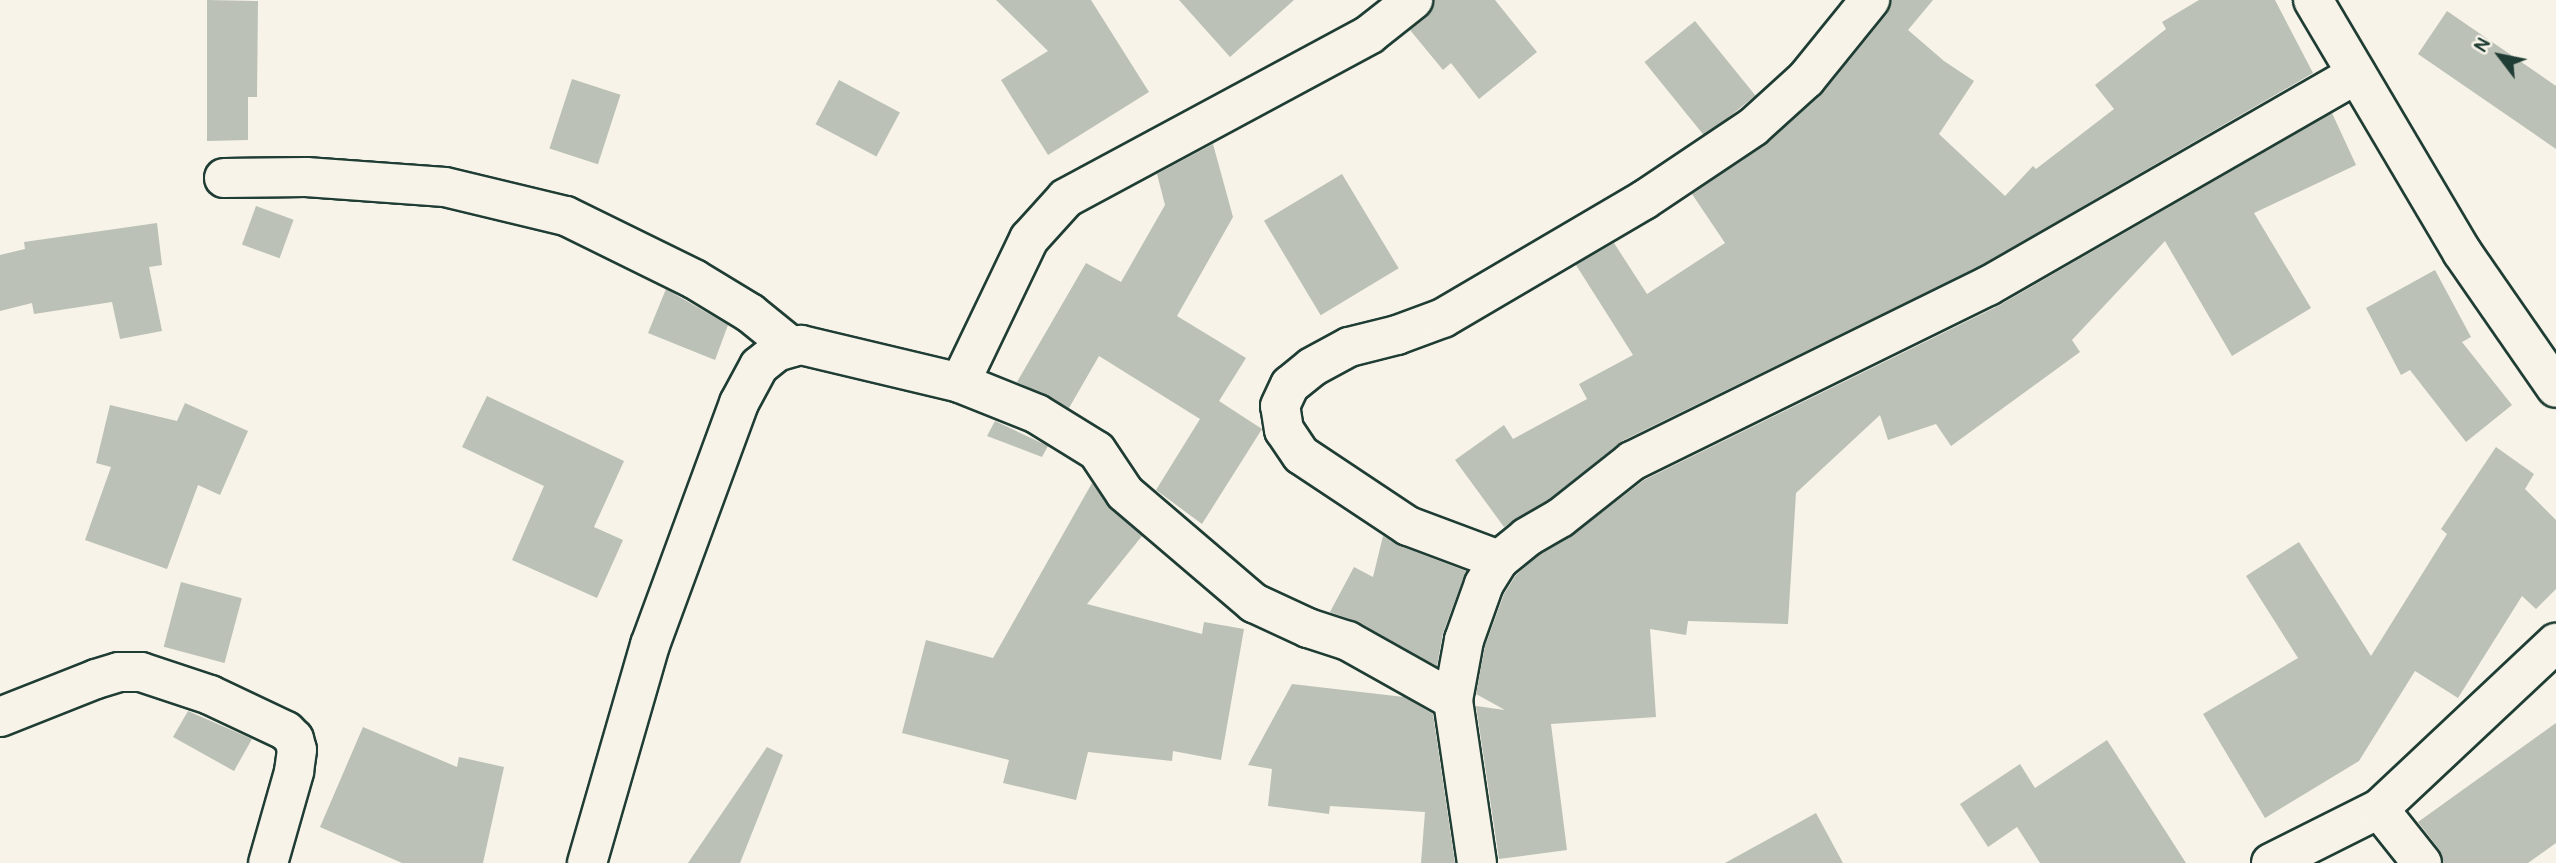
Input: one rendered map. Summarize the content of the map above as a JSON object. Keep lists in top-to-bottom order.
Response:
{
  "north": "top left"
}
